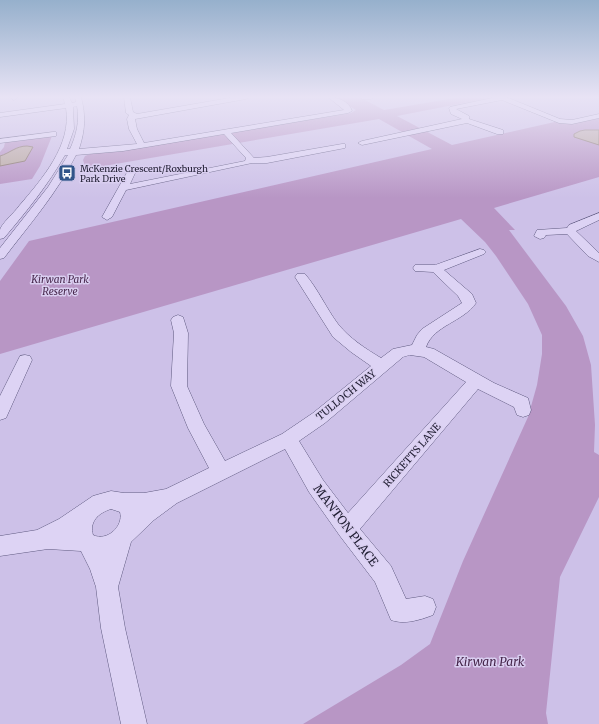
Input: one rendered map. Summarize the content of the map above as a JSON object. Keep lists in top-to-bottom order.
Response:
{
  "streets": {
    "street": ["TULLOCH WAY", "RICKETTS LANE", "MANTON PLACE"]
  },
  "crossings": [
    ["TULLOCH WAY", "MANTON PLACE"],
    ["RICKETTS LANE", "MANTON PLACE"]
  ],
  "parks": ["Kirwan Park Reserve", "Kirwan Park"],
  "places": {
    "bus stop": ["McKenzie Crescent/Roxburgh Park Drive"]
  }
}
